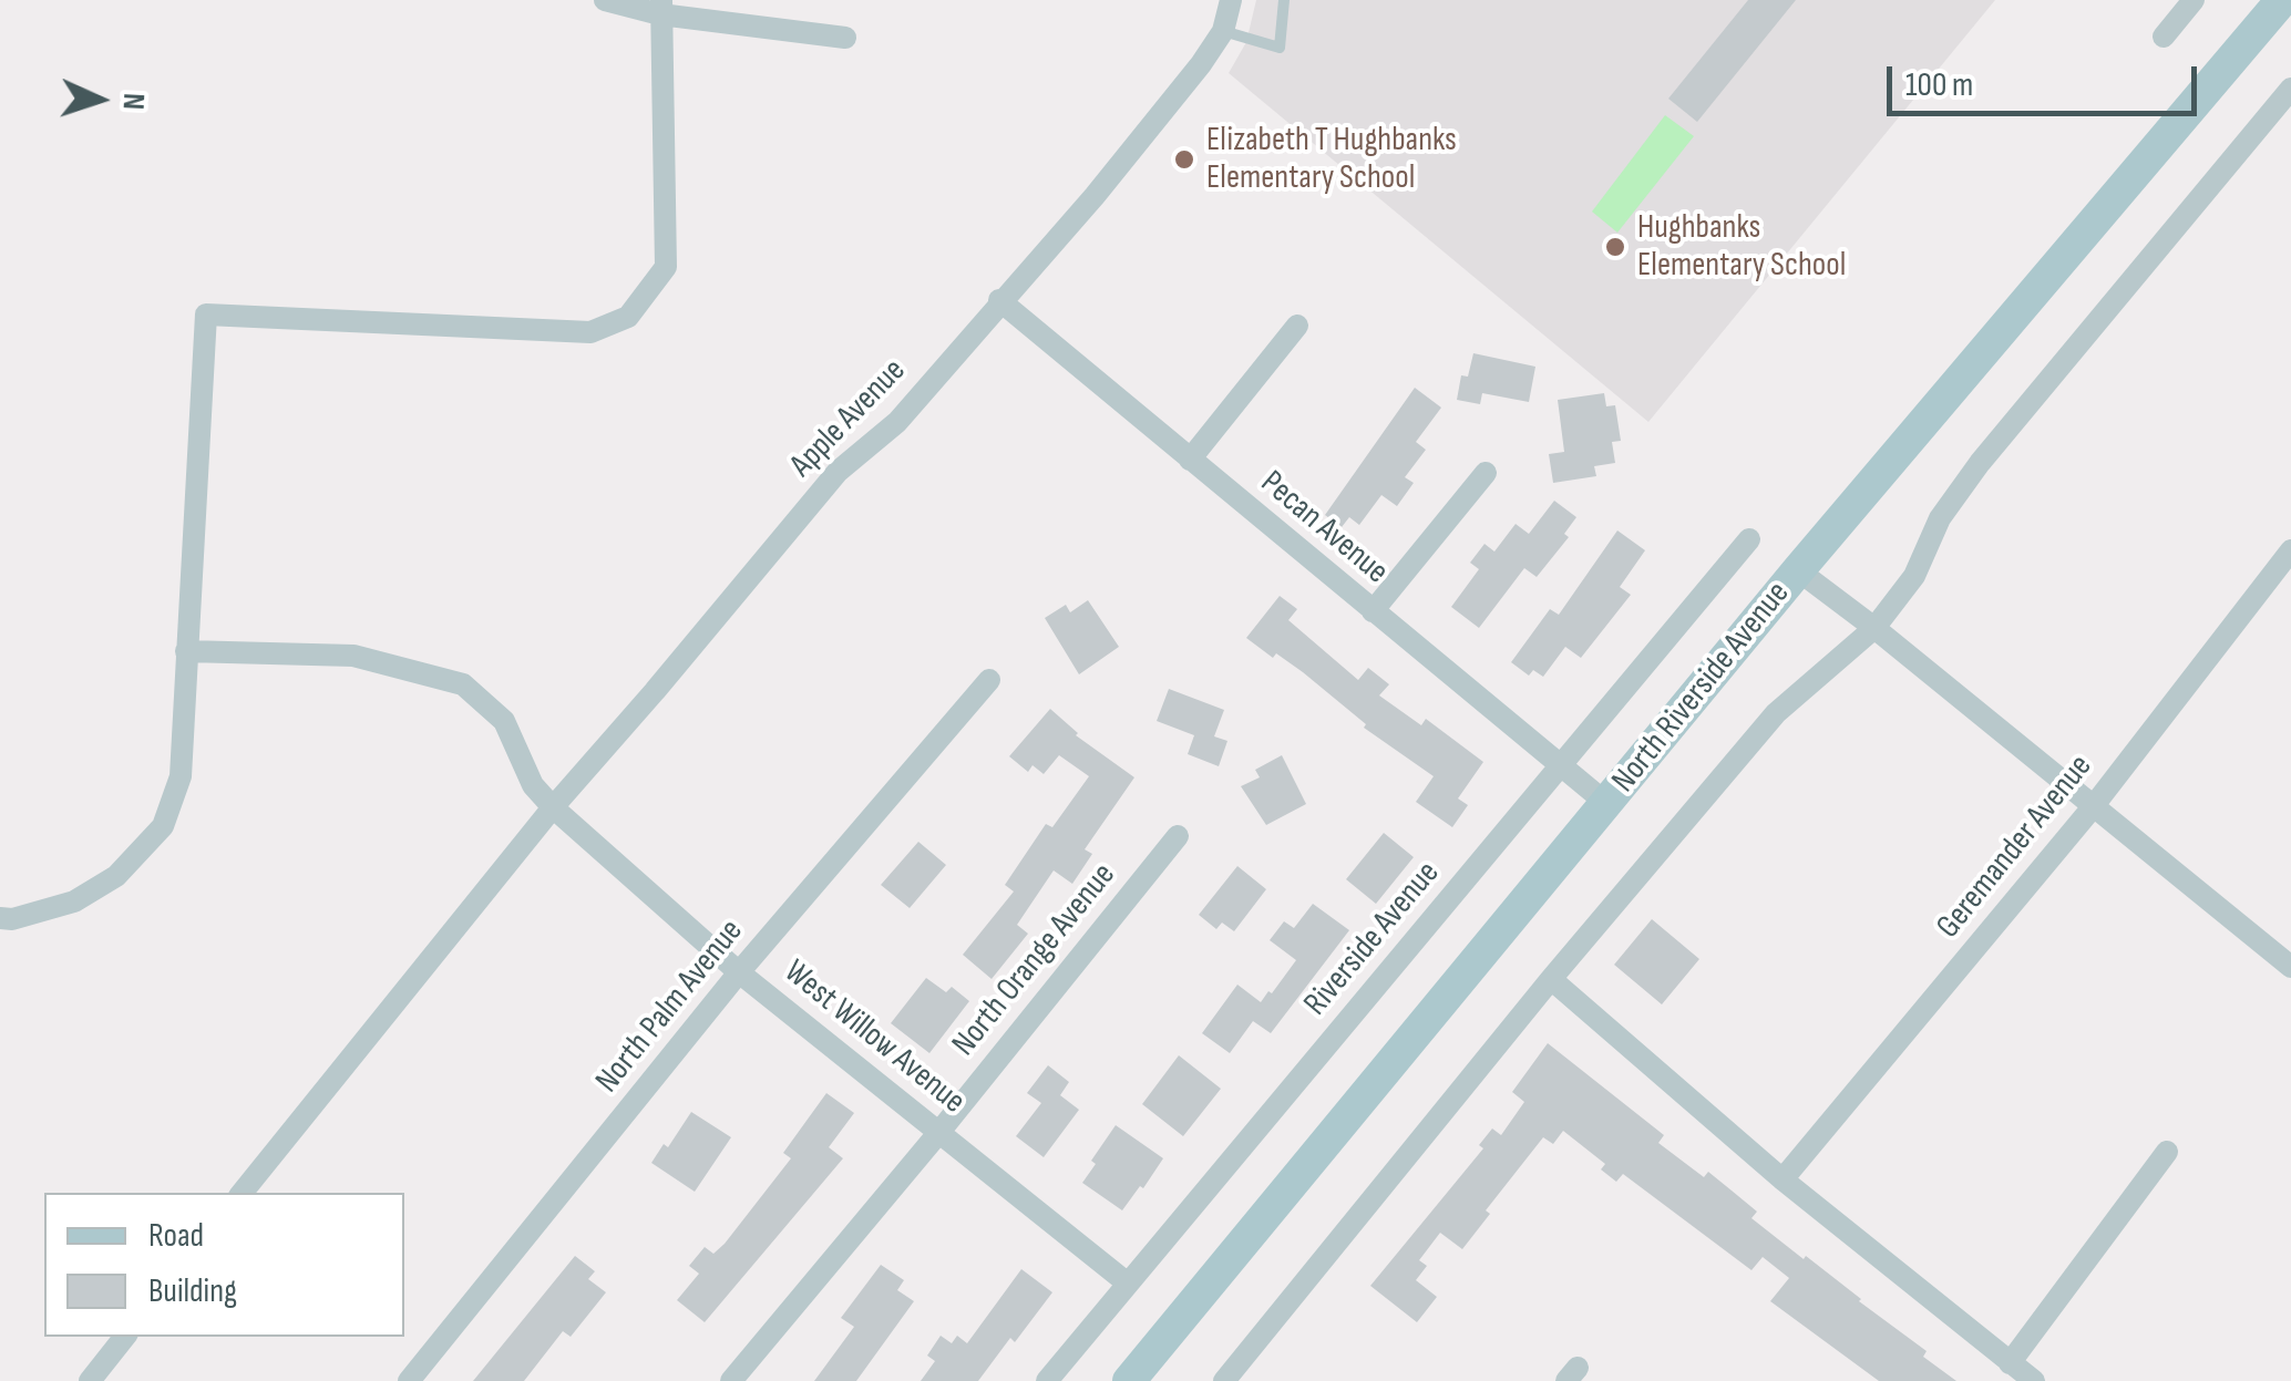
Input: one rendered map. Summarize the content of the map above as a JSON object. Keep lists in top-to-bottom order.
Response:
{
  "streets": {
    "main road": ["North Riverside Avenue"],
    "street": [
      "Apple Avenue",
      "Pecan Avenue",
      "Geremander Avenue",
      "Riverside Avenue",
      "North Orange Avenue",
      "North Palm Avenue",
      "West Willow Avenue"
    ]
  },
  "crossings": [
    ["Apple Avenue", "Pecan Avenue"],
    ["Apple Avenue", "West Willow Avenue"],
    ["Pecan Avenue", "North Riverside Avenue"],
    ["Pecan Avenue", "Riverside Avenue"],
    ["Riverside Avenue", "West Willow Avenue"],
    ["North Orange Avenue", "West Willow Avenue"],
    ["North Palm Avenue", "West Willow Avenue"]
  ],
  "places": ["Elizabeth T Hughbanks Elementary School", "Hughbanks Elementary School"],
  "legend": ["Road", "Building"],
  "scale_bar": "100 m",
  "north": "right"
}
